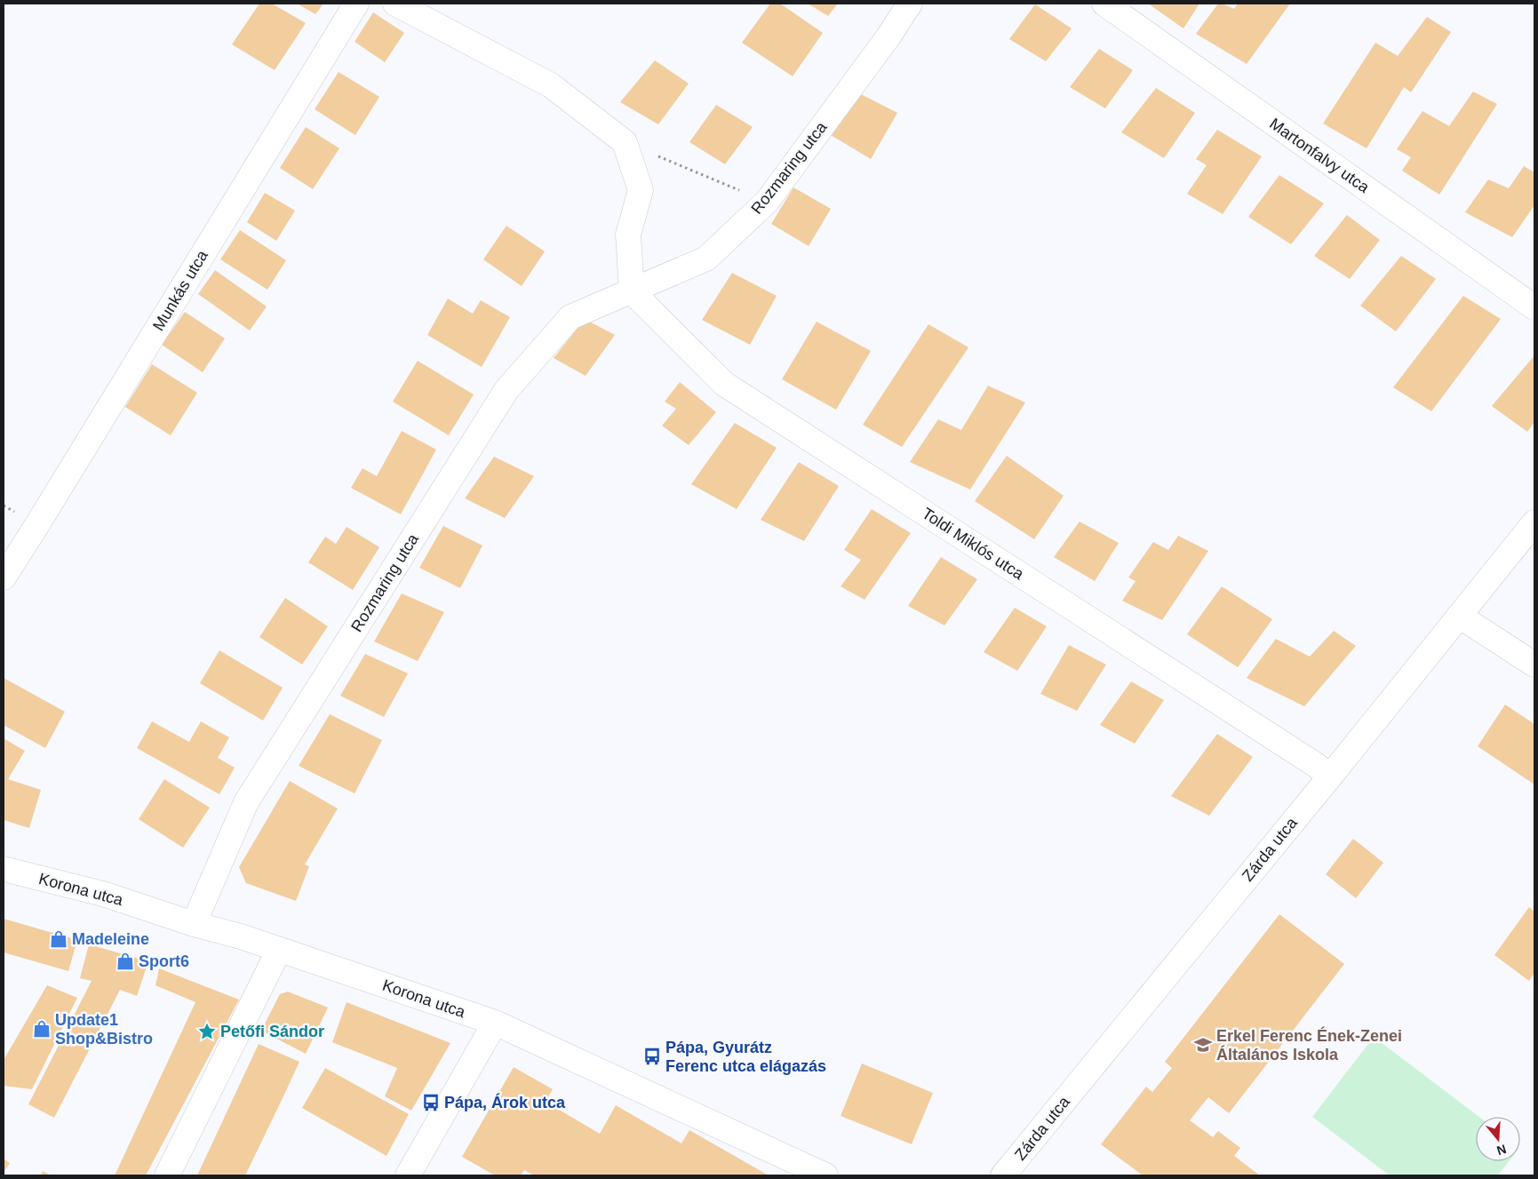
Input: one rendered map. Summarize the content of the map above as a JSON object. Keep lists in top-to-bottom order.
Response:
{
  "streets": {
    "street": [
      "Martonfalvy utca",
      "Rozmaring utca",
      "Munkás utca",
      "Toldi Miklós utca",
      "Zárda utca",
      "Korona utca"
    ]
  },
  "crossings": [
    ["Rozmaring utca", "Toldi Miklós utca"],
    ["Rozmaring utca", "Korona utca"],
    ["Toldi Miklós utca", "Zárda utca"]
  ],
  "places": {
    "shop": ["Madeleine", "Sport6", "Update1 Shop&Bistro"],
    "place": ["Petőfi Sándor"],
    "school or university": ["Erkel Ferenc Ének-Zenei Általános Iskola"],
    "bus stop": ["Pápa, Gyurátz Ferenc utca elágazás", "Pápa, Árok utca"]
  },
  "north": "bottom"
}
